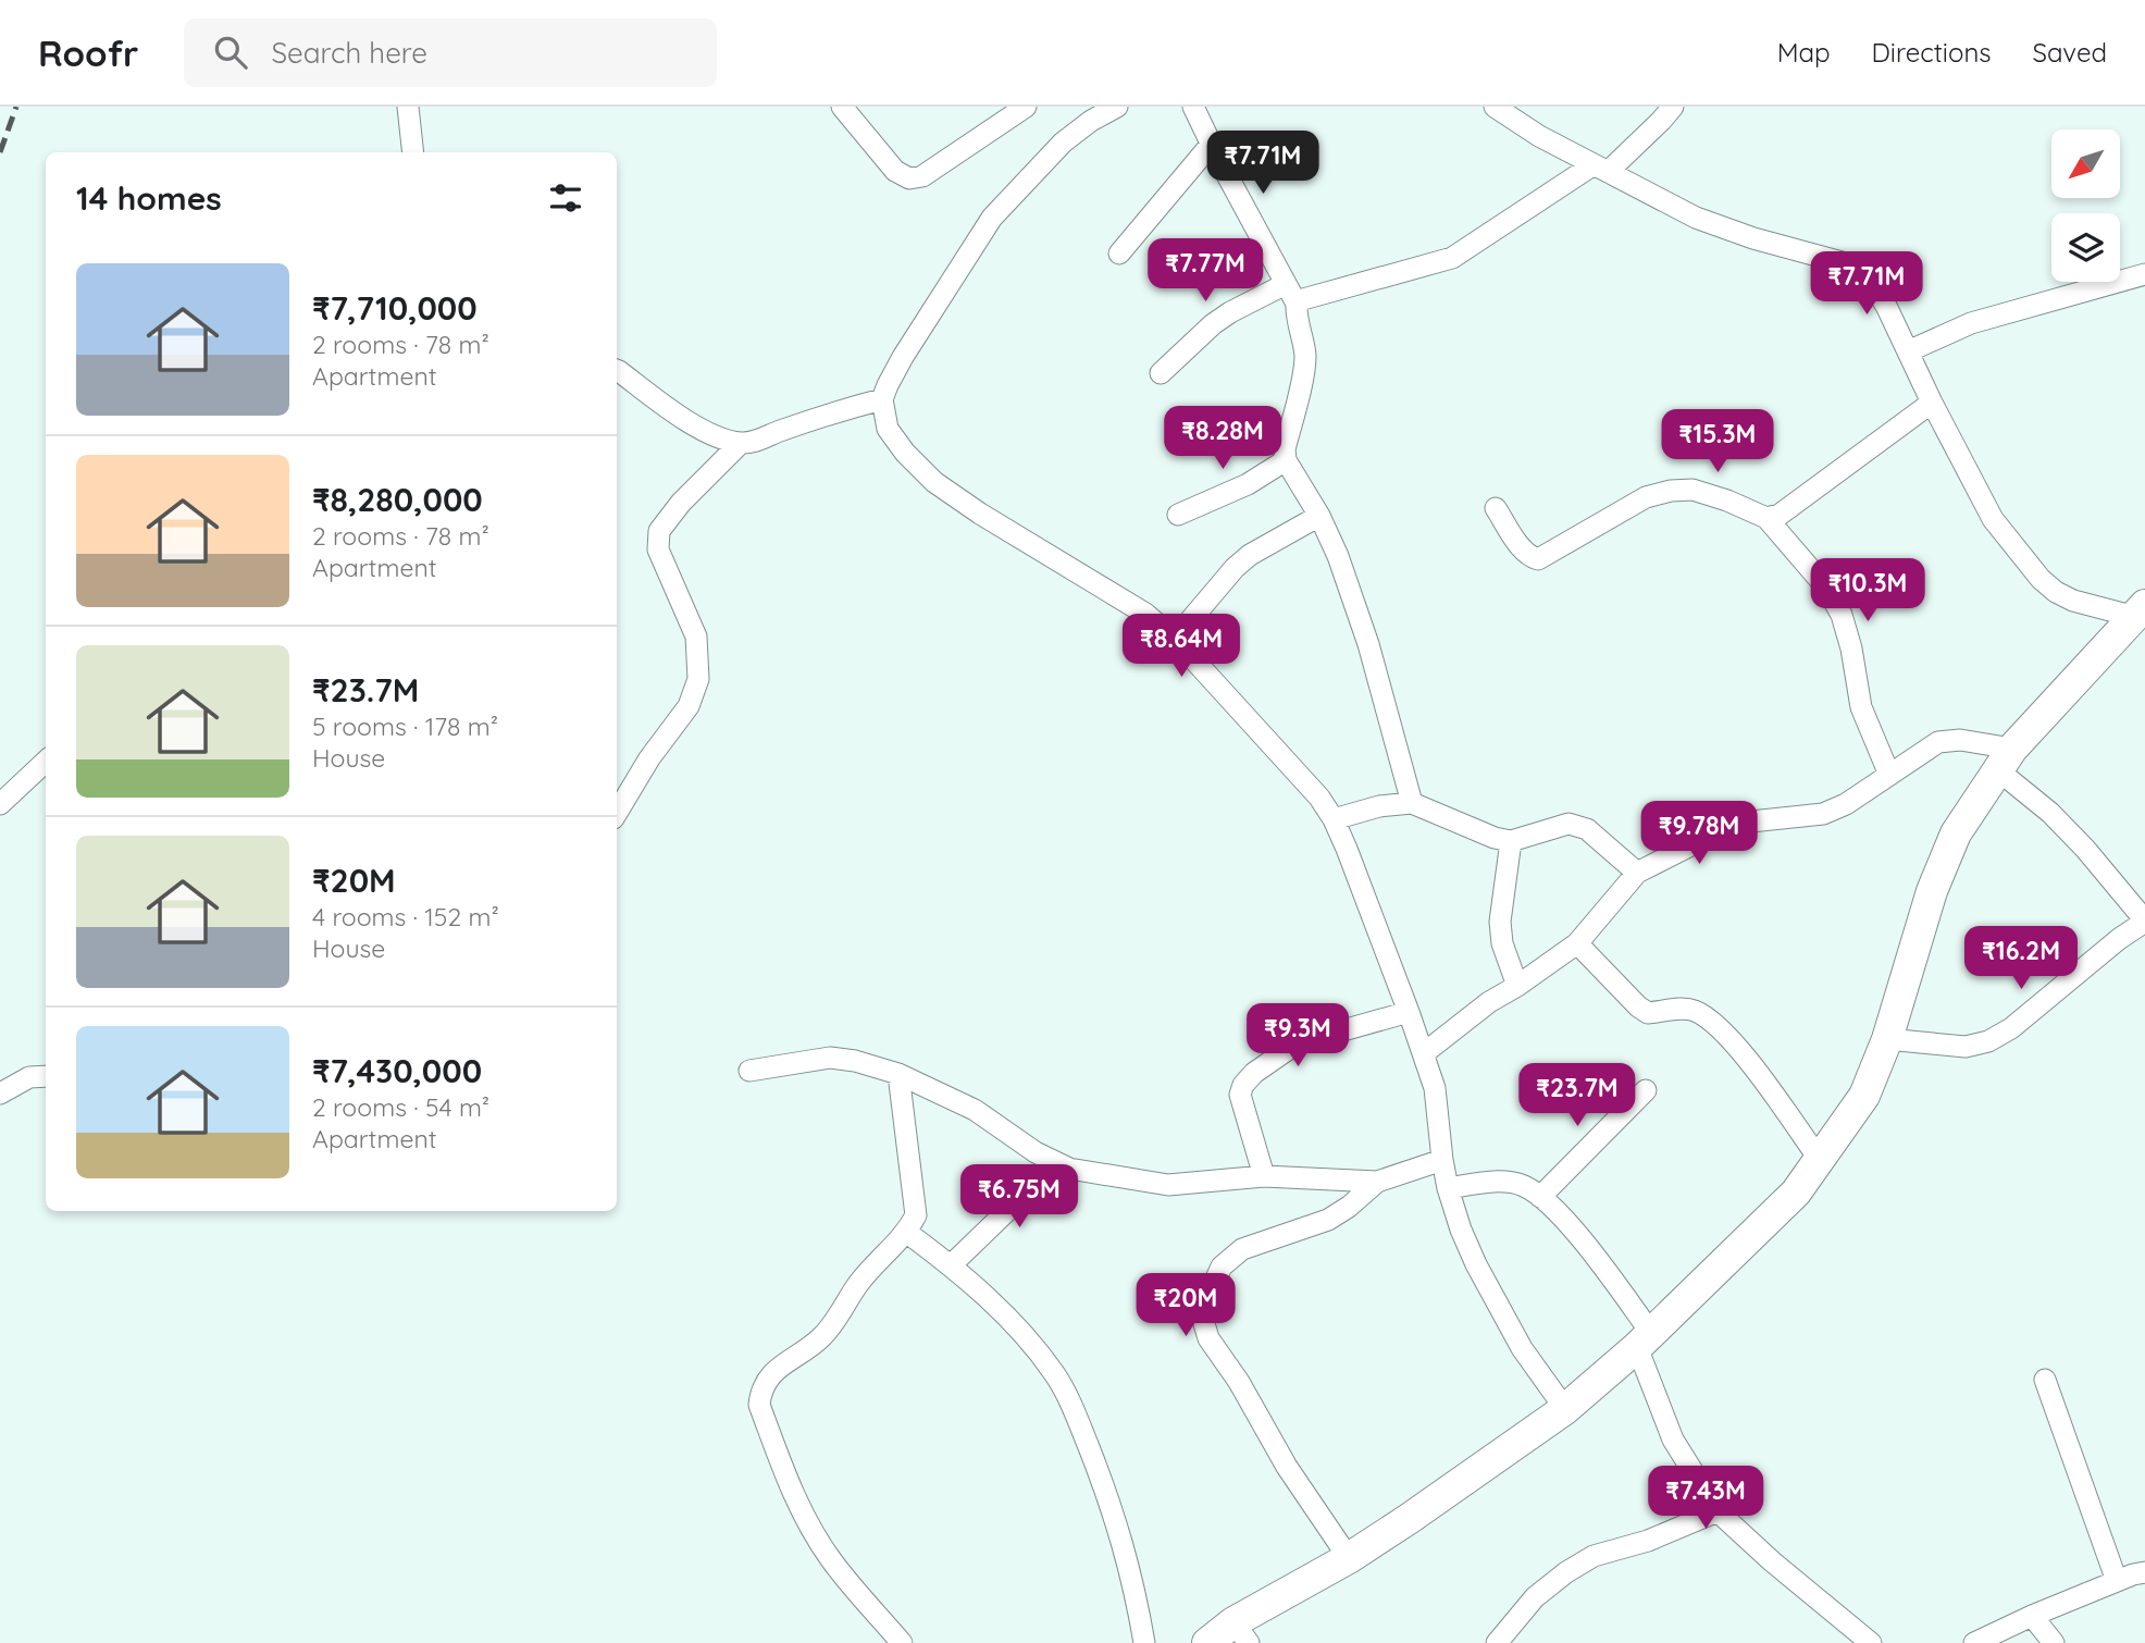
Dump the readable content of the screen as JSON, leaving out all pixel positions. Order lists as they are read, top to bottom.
{
  "north": "bottom left",
  "page": {
    "header": "Roofr",
    "search": "Search here",
    "nav": ["Map", "Directions", "Saved"],
    "price": [
      "₹7.71M",
      "₹7.77M",
      "₹7.71M",
      "₹8.28M",
      "₹15.3M",
      "₹10.3M",
      "₹8.64M",
      "₹9.78M",
      "₹16.2M",
      "₹9.3M",
      "₹23.7M",
      "₹6.75M",
      "₹20M",
      "₹7.43M"
    ],
    "heading": "14 homes",
    "list": [
      {
        "name": "₹7,710,000",
        "note": "2 rooms · 78 m² · Apartment"
      },
      {
        "name": "₹8,280,000",
        "note": "2 rooms · 78 m² · Apartment"
      },
      {
        "name": "₹23.7M",
        "note": "5 rooms · 178 m² · House"
      },
      {
        "name": "₹20M",
        "note": "4 rooms · 152 m² · House"
      },
      {
        "name": "₹7,430,000",
        "note": "2 rooms · 54 m² · Apartment"
      }
    ]
  }
}
